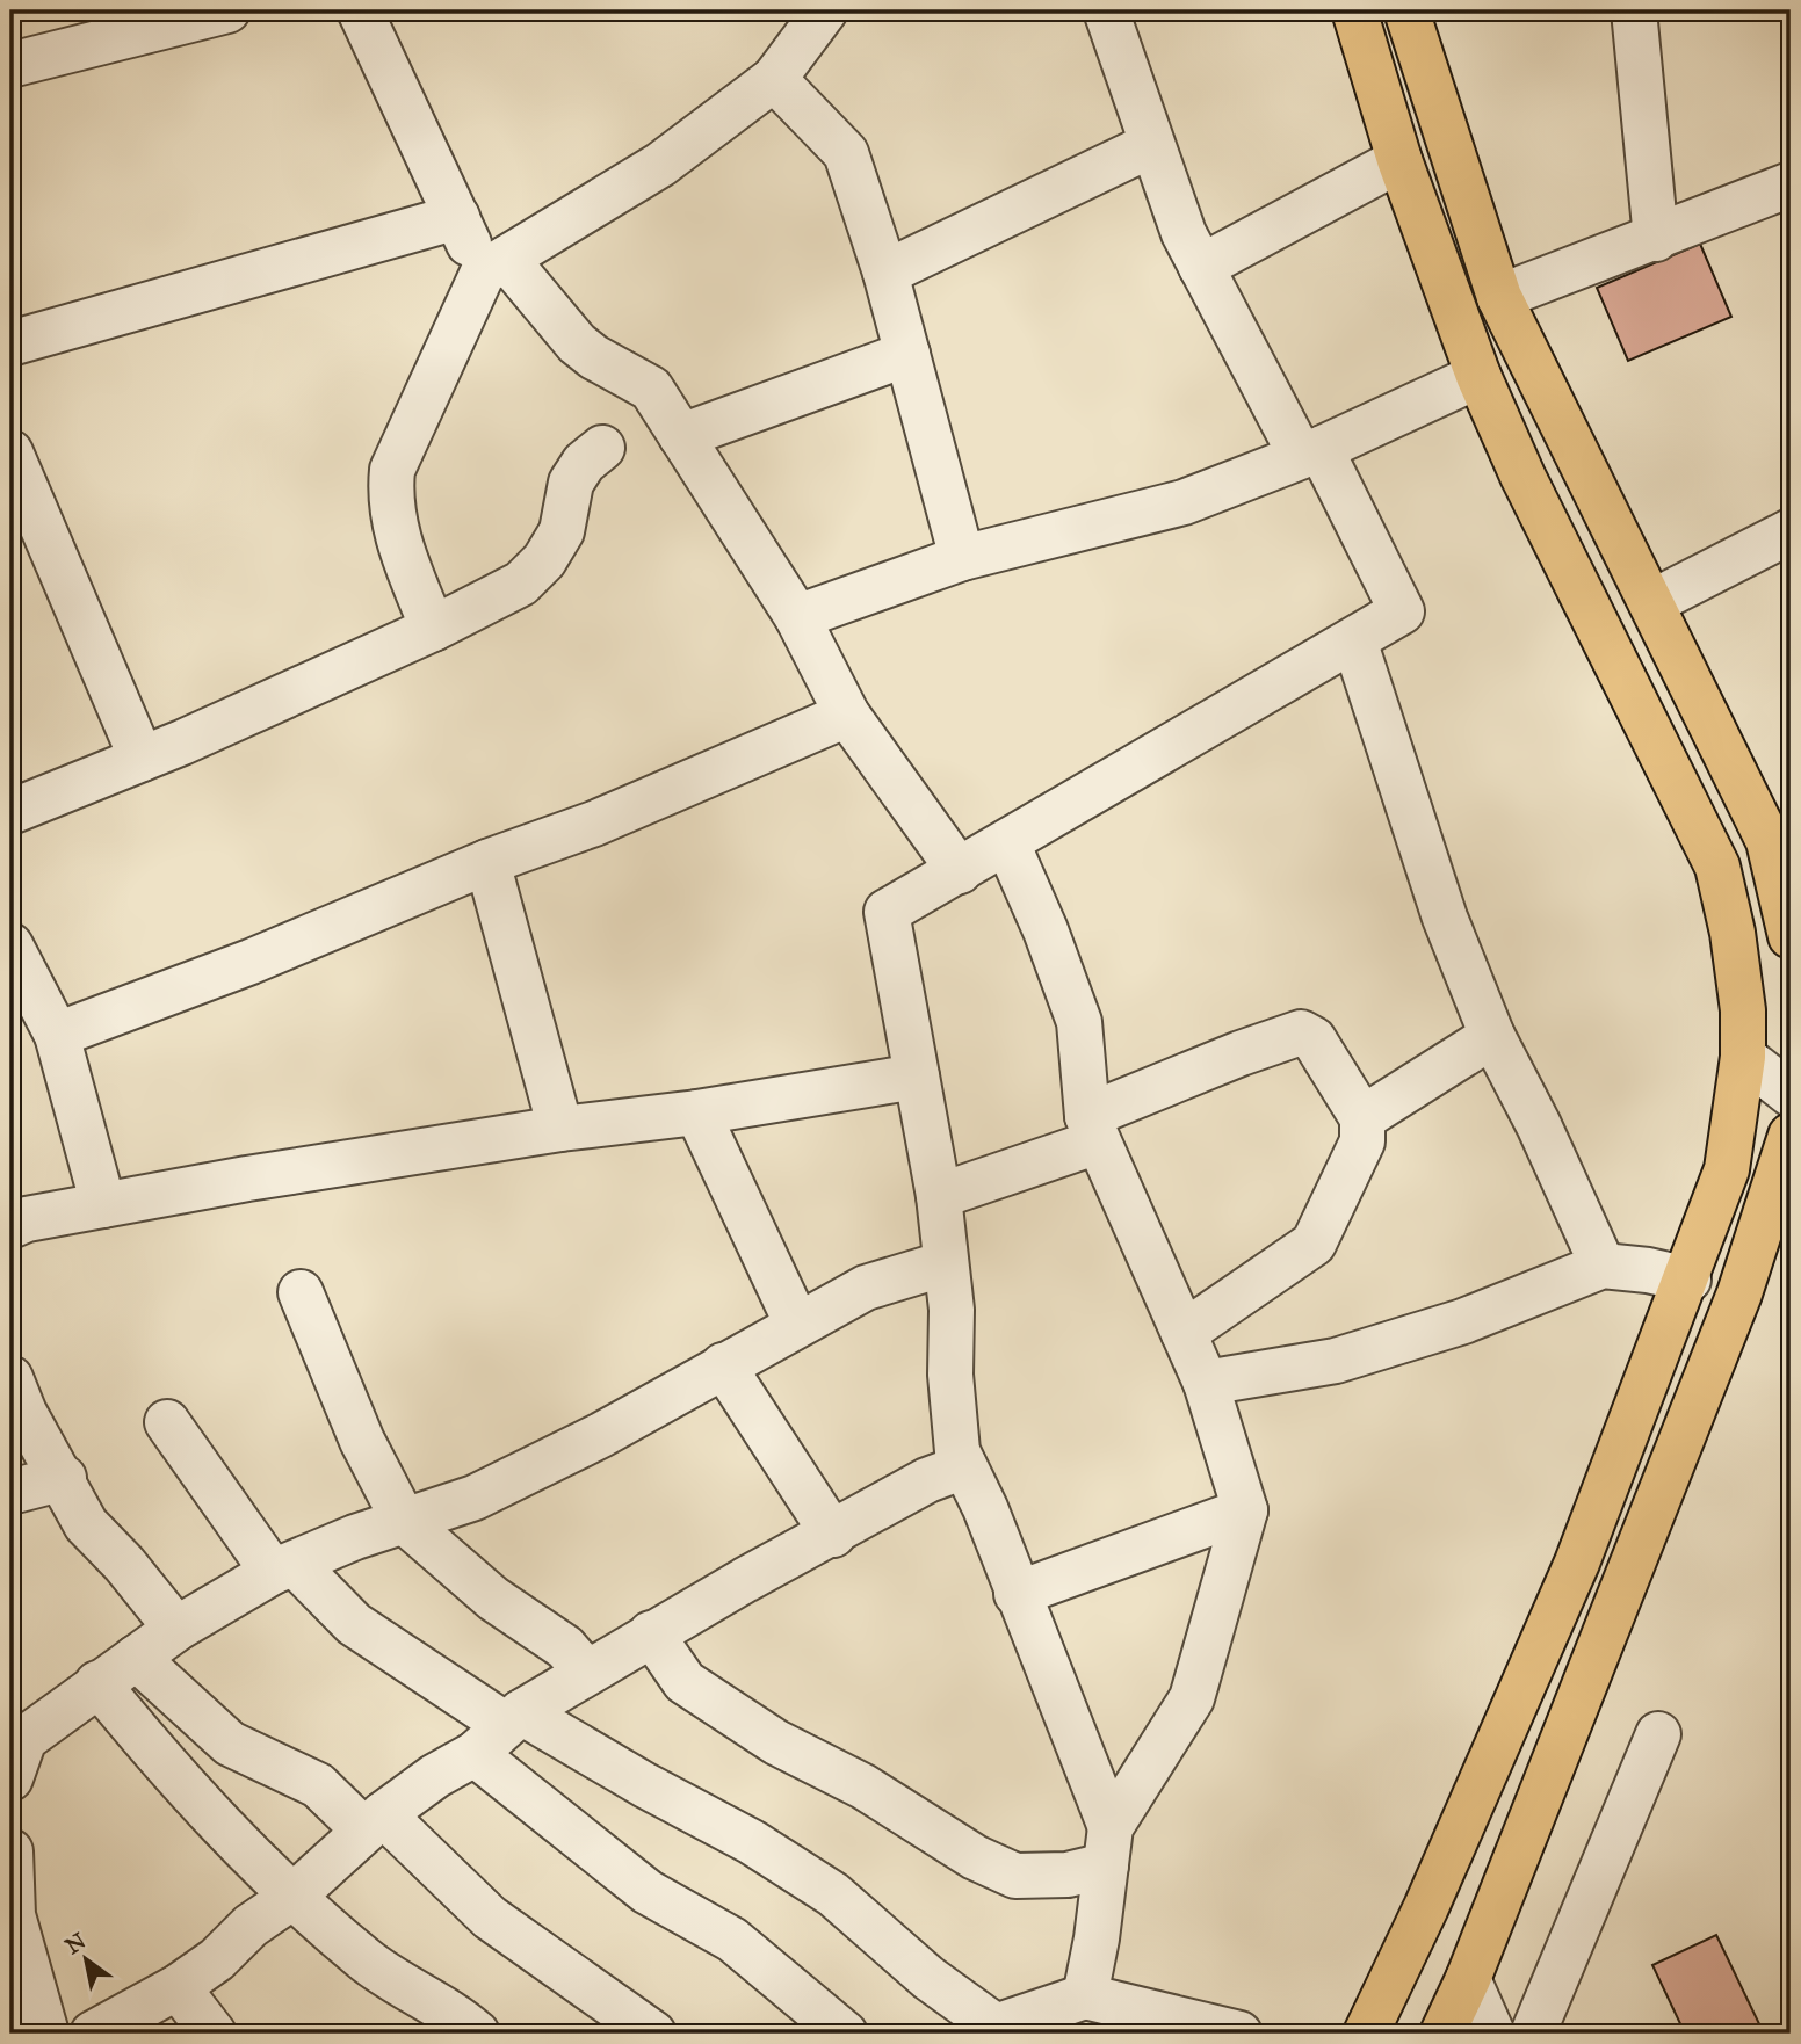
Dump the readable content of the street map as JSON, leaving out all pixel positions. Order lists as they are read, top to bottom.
{
  "north": "top left"
}
